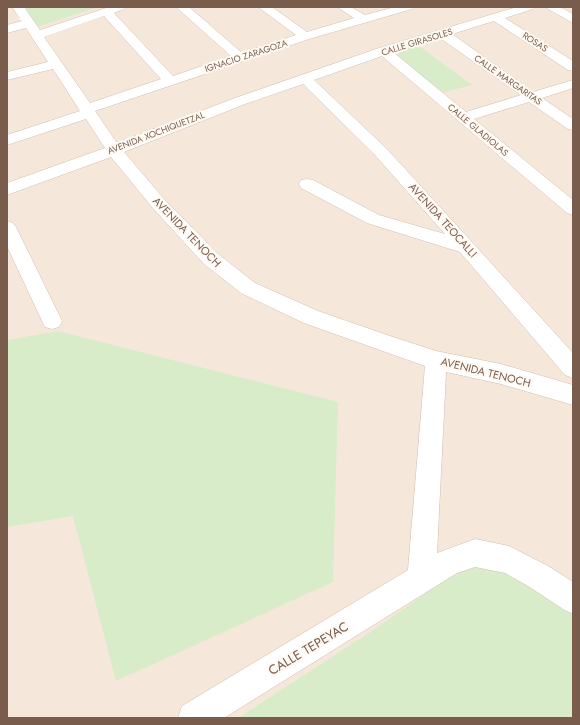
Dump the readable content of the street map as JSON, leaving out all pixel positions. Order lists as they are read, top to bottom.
{
  "streets": {
    "street": [
      "CALLE GIRASOLES",
      "ROSAS",
      "IGNACIO ZARAGOZA",
      "CALLE MARGARITAS",
      "CALLE GLADIOLAS",
      "AVENIDA XOCHIQUETZAL",
      "AVENIDA TEOCALLI",
      "AVENIDA TENOCH",
      "CALLE TEPEYAC"
    ]
  },
  "crossings": [
    ["CALLE GIRASOLES", "ROSAS"],
    ["CALLE GIRASOLES", "CALLE MARGARITAS"],
    ["CALLE GIRASOLES", "CALLE GLADIOLAS"],
    ["CALLE GIRASOLES", "AVENIDA XOCHIQUETZAL"],
    ["CALLE GIRASOLES", "AVENIDA TEOCALLI"],
    ["IGNACIO ZARAGOZA", "AVENIDA TENOCH"],
    ["AVENIDA XOCHIQUETZAL", "AVENIDA TEOCALLI"],
    ["AVENIDA XOCHIQUETZAL", "AVENIDA TENOCH"]
  ]
}
